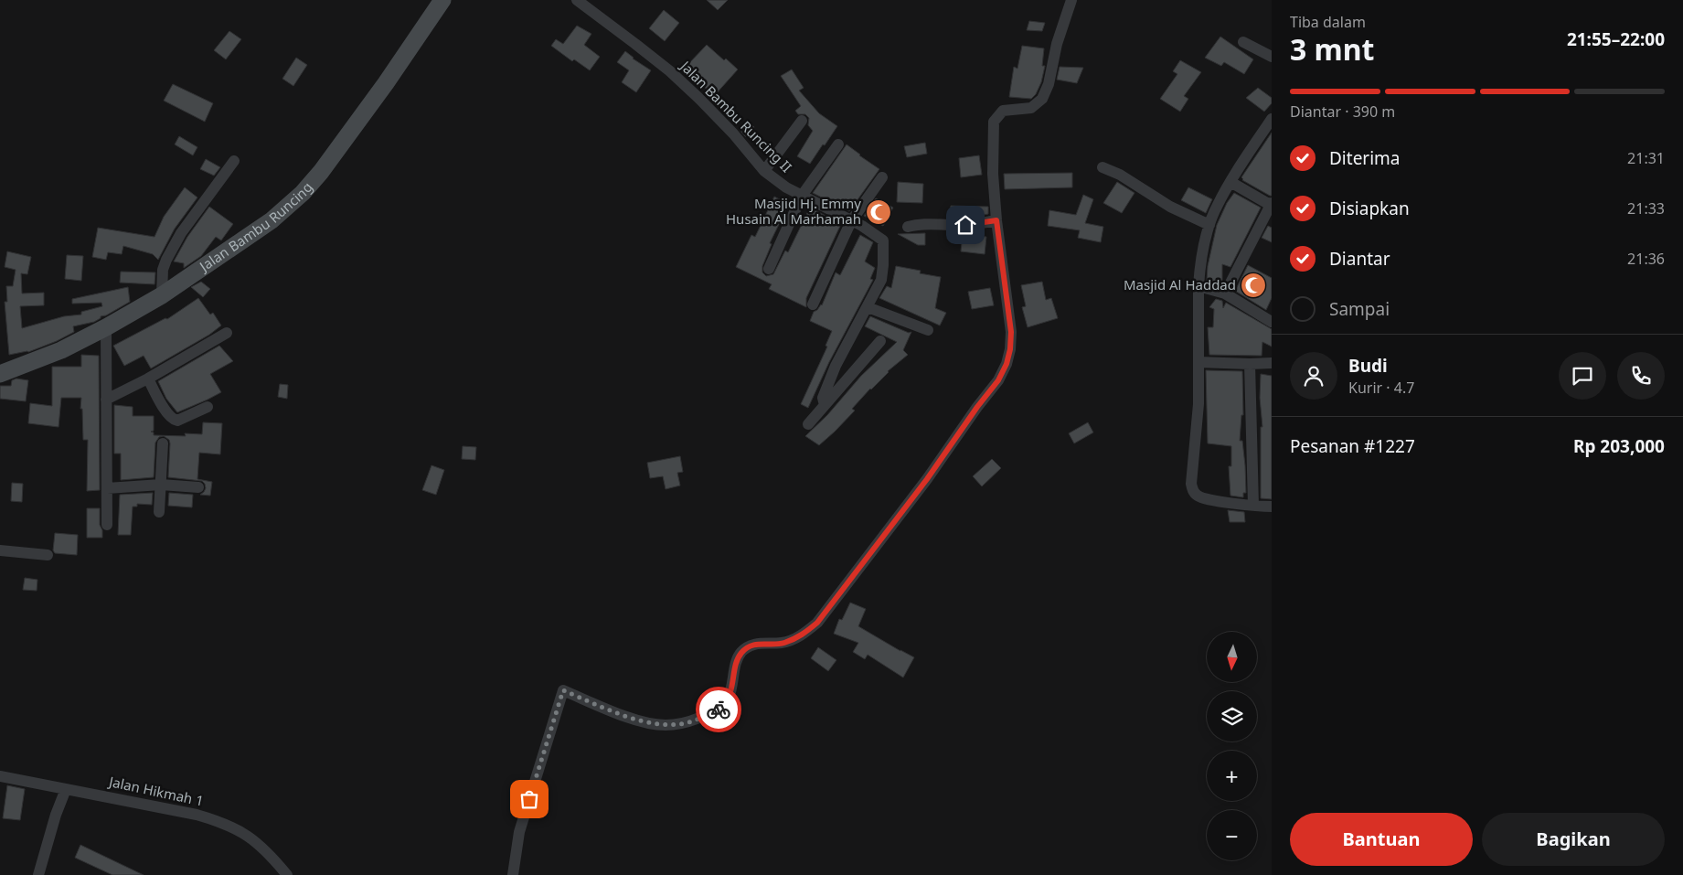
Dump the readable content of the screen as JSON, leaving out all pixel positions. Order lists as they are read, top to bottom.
{
  "streets": {
    "street": ["Jalan Bambu Runcing II", "Jalan Bambu Runcing", "Jalan Hikmah 1"]
  },
  "places": {
    "mosque": ["Masjid Hj. Emmy Husain Al Marhamah", "Masjid Al Haddad"]
  },
  "north": "bottom",
  "page": {
    "heading": ["3 mnt", "Tiba dalam", "21:55–22:00"],
    "panel": [
      "Budi",
      "Kurir · 4.7",
      "Pesanan #1227",
      "Rp 203,000"
    ],
    "bar": "Diantar · 390 m",
    "list": [
      ["Diterima", "21:31"],
      ["Disiapkan", "21:33"],
      ["Diantar", "21:36"],
      "Sampai"
    ],
    "map_buttons": ["+", "−"],
    "buttons": ["Bantuan", "Bagikan"]
  }
}
